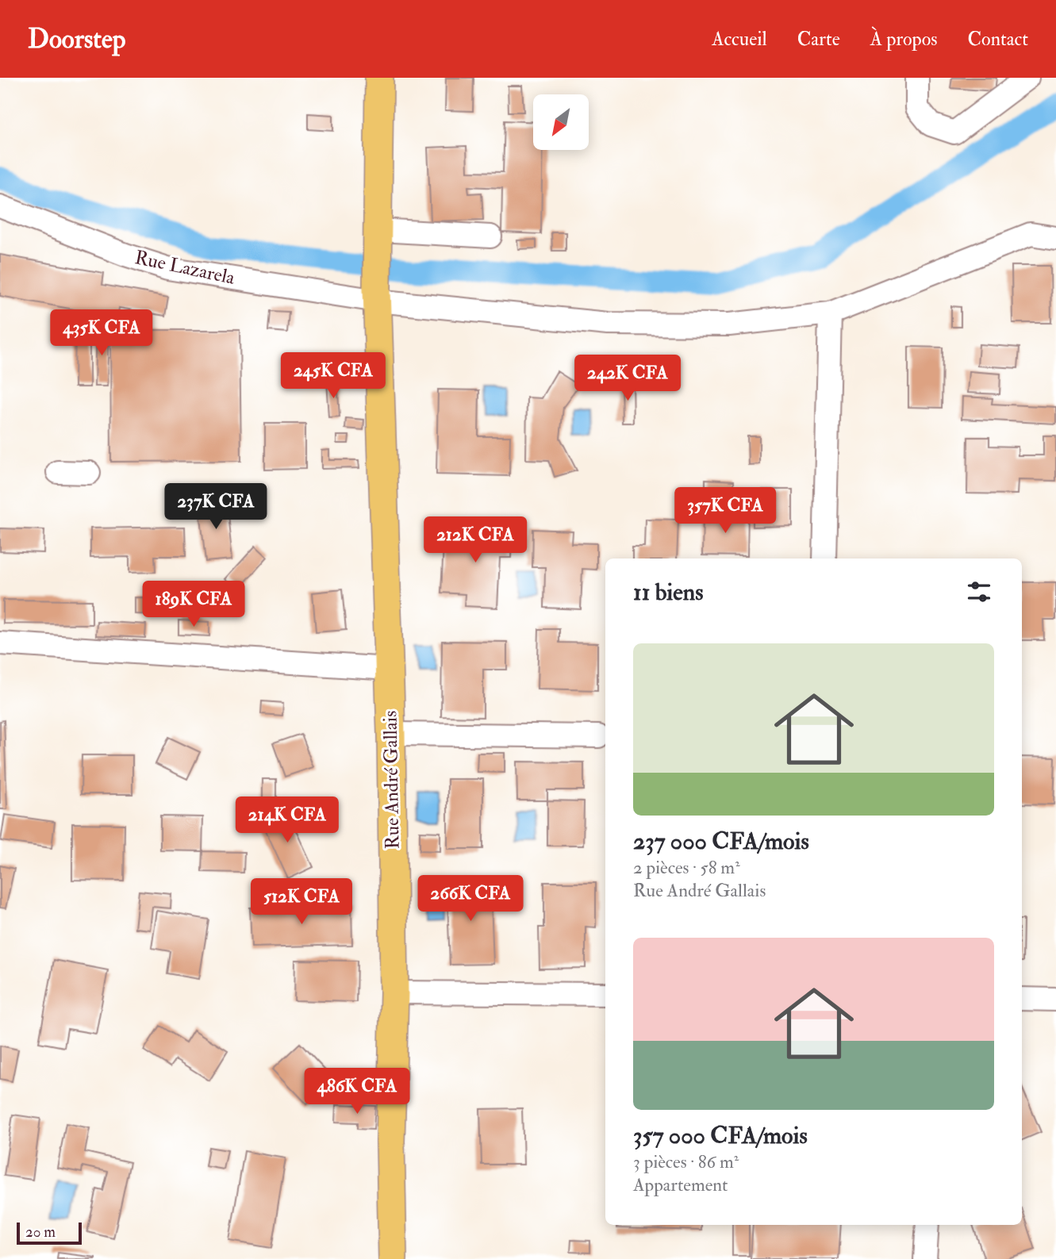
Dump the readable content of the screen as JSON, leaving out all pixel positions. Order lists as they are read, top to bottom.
{
  "streets": {
    "main road": ["Rue André Gallais"],
    "street": ["Rue Lazarela"]
  },
  "crossings": [
    ["Rue Lazarela", "Rue André Gallais"]
  ],
  "scale_bar": "20 m",
  "north": "bottom left",
  "page": {
    "header": "Doorstep",
    "nav": [
      "Accueil",
      "Carte",
      "À propos",
      "Contact"
    ],
    "price": [
      "435K CFA",
      "245K CFA",
      "242K CFA",
      "237K CFA",
      "357K CFA",
      "212K CFA",
      "189K CFA",
      "214K CFA",
      "266K CFA",
      "512K CFA",
      "486K CFA"
    ],
    "heading": "11 biens",
    "list": [
      {
        "name": "237 000 CFA/mois",
        "note": "2 pièces · 58 m² · Rue André Gallais"
      },
      {
        "name": "357 000 CFA/mois",
        "note": "3 pièces · 86 m² · Appartement"
      }
    ],
    "scale": "20 m"
  }
}
